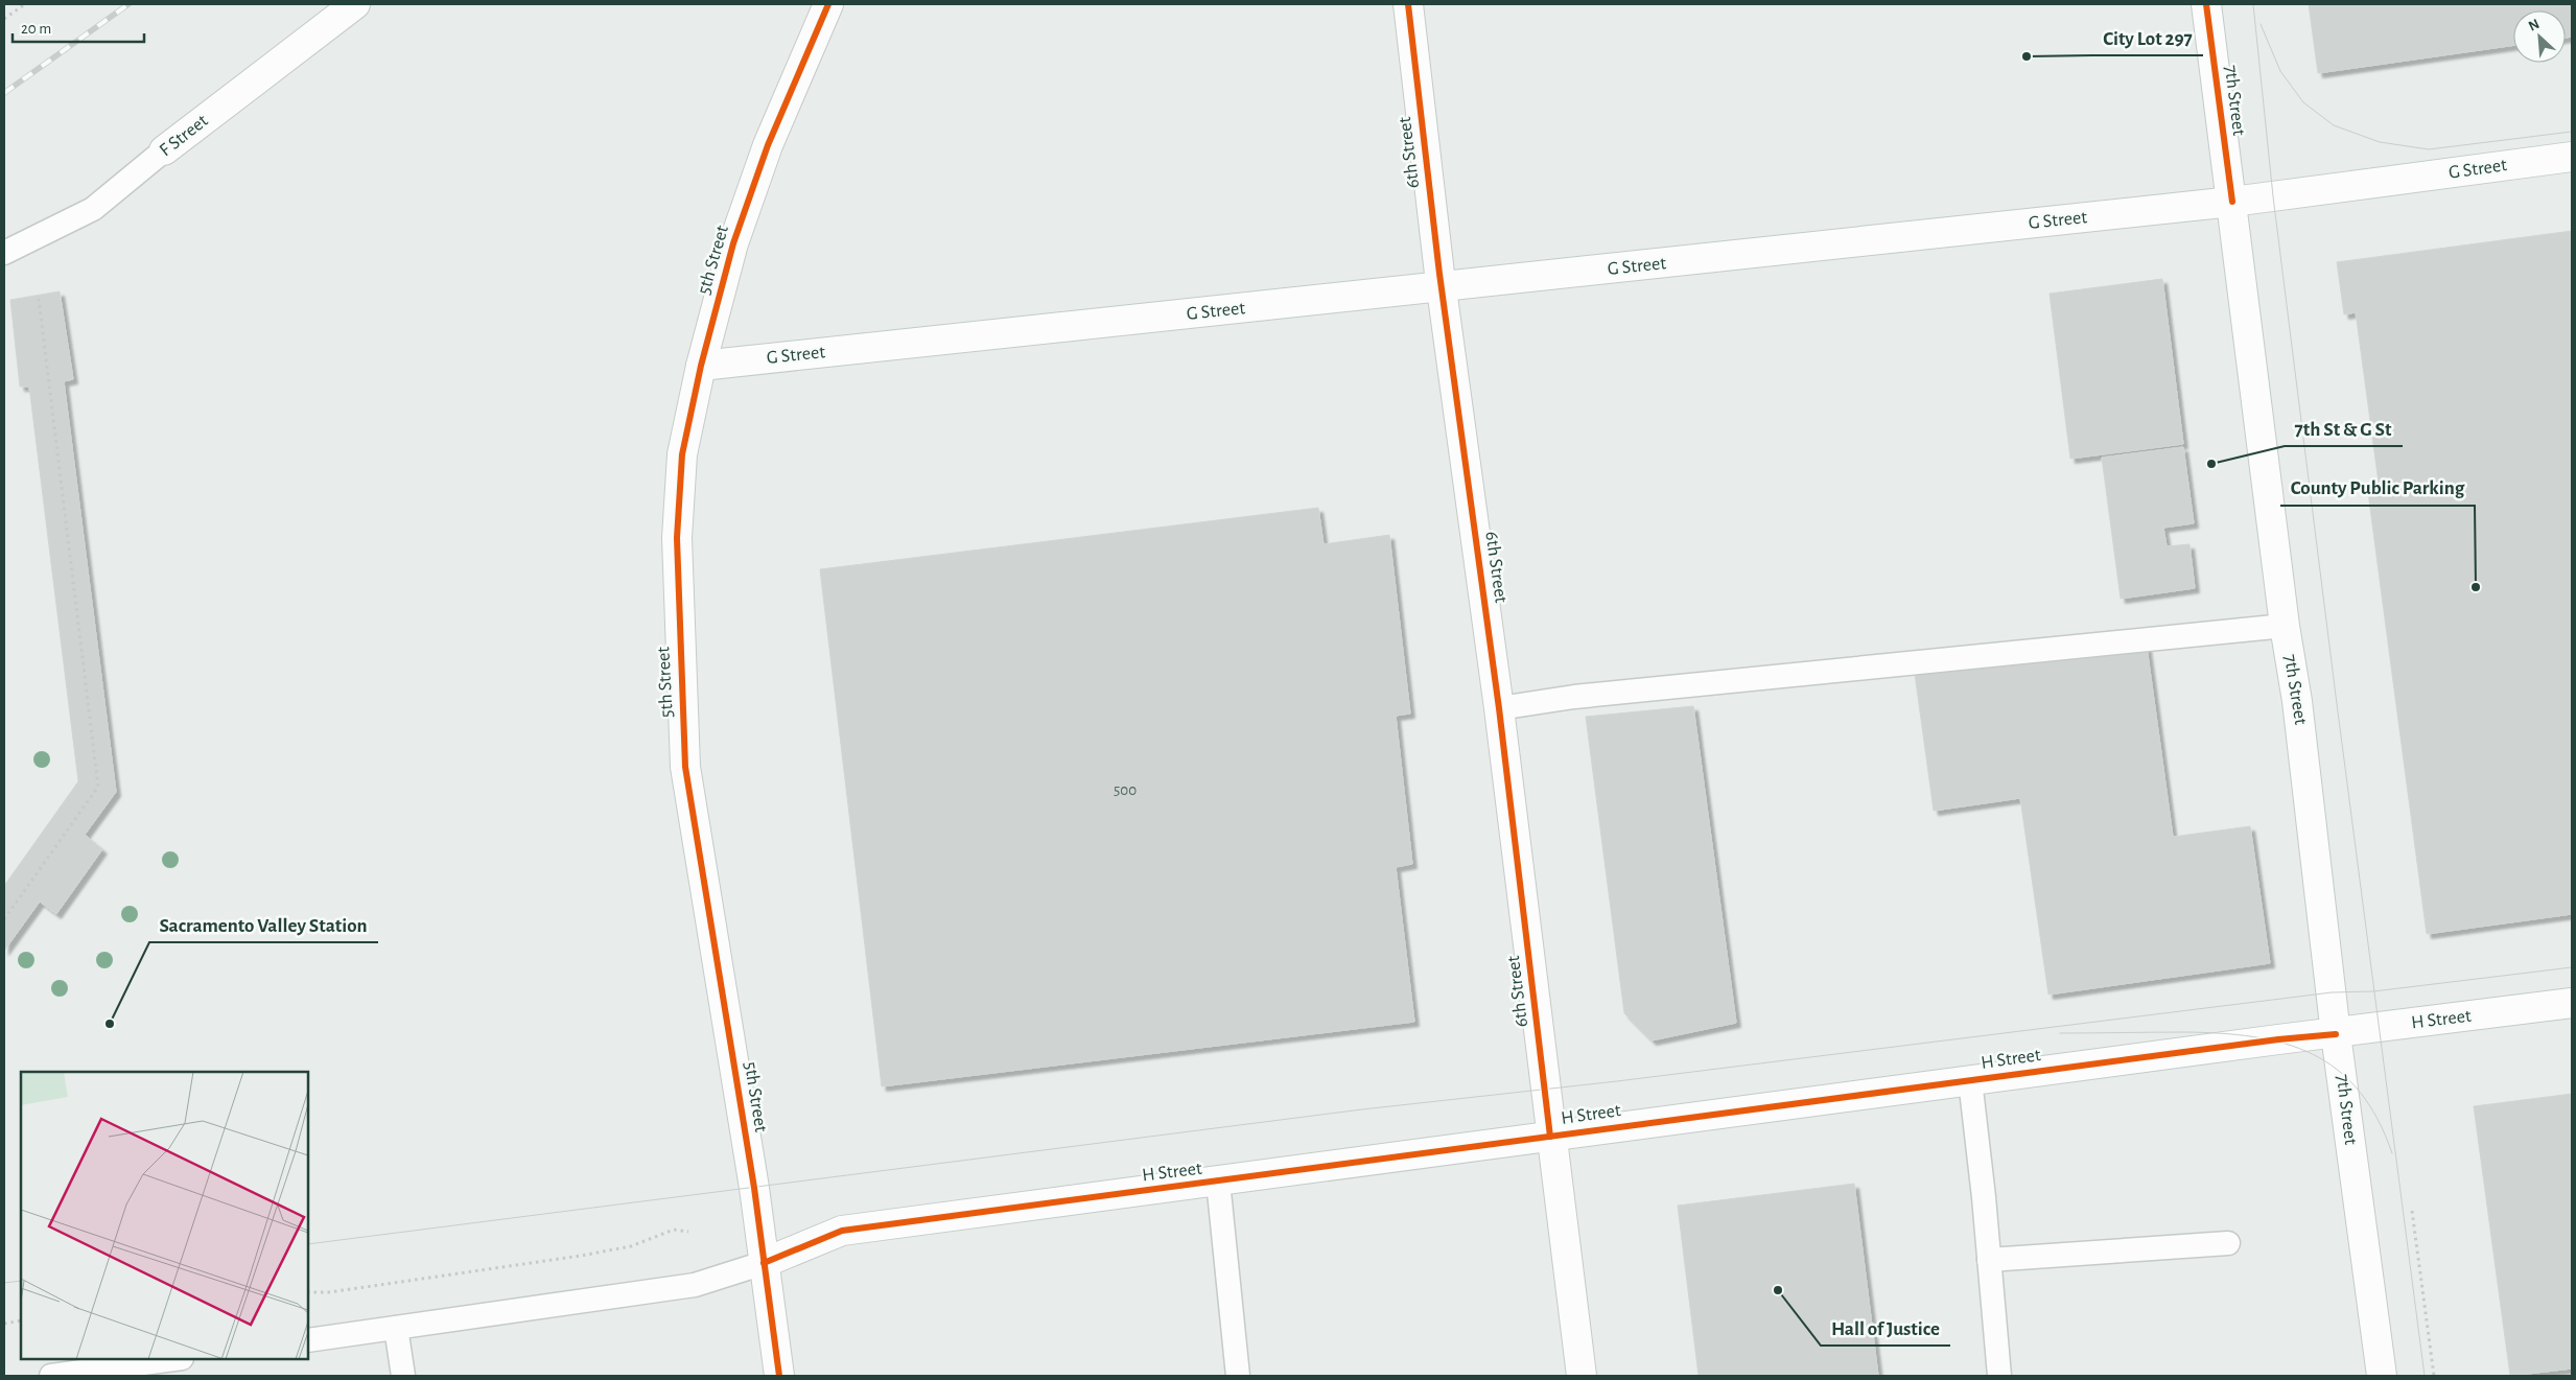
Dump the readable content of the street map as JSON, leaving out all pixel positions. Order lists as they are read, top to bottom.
{
  "streets": {
    "main road": [
      "7th Street",
      "F Street",
      "6th Street",
      "G Street",
      "5th Street",
      "H Street"
    ]
  },
  "crossings": [
    ["7th Street", "G Street"],
    ["7th Street", "H Street"],
    ["6th Street", "G Street"],
    ["6th Street", "H Street"],
    ["G Street", "5th Street"],
    ["5th Street", "H Street"]
  ],
  "places": [
    "City Lot 297",
    "7th St & G St",
    "County Public Parking",
    "Sacramento Valley Station",
    "Hall of Justice"
  ],
  "house_numbers": ["500"],
  "scale_bar": "20 m",
  "north": "top left"
}
